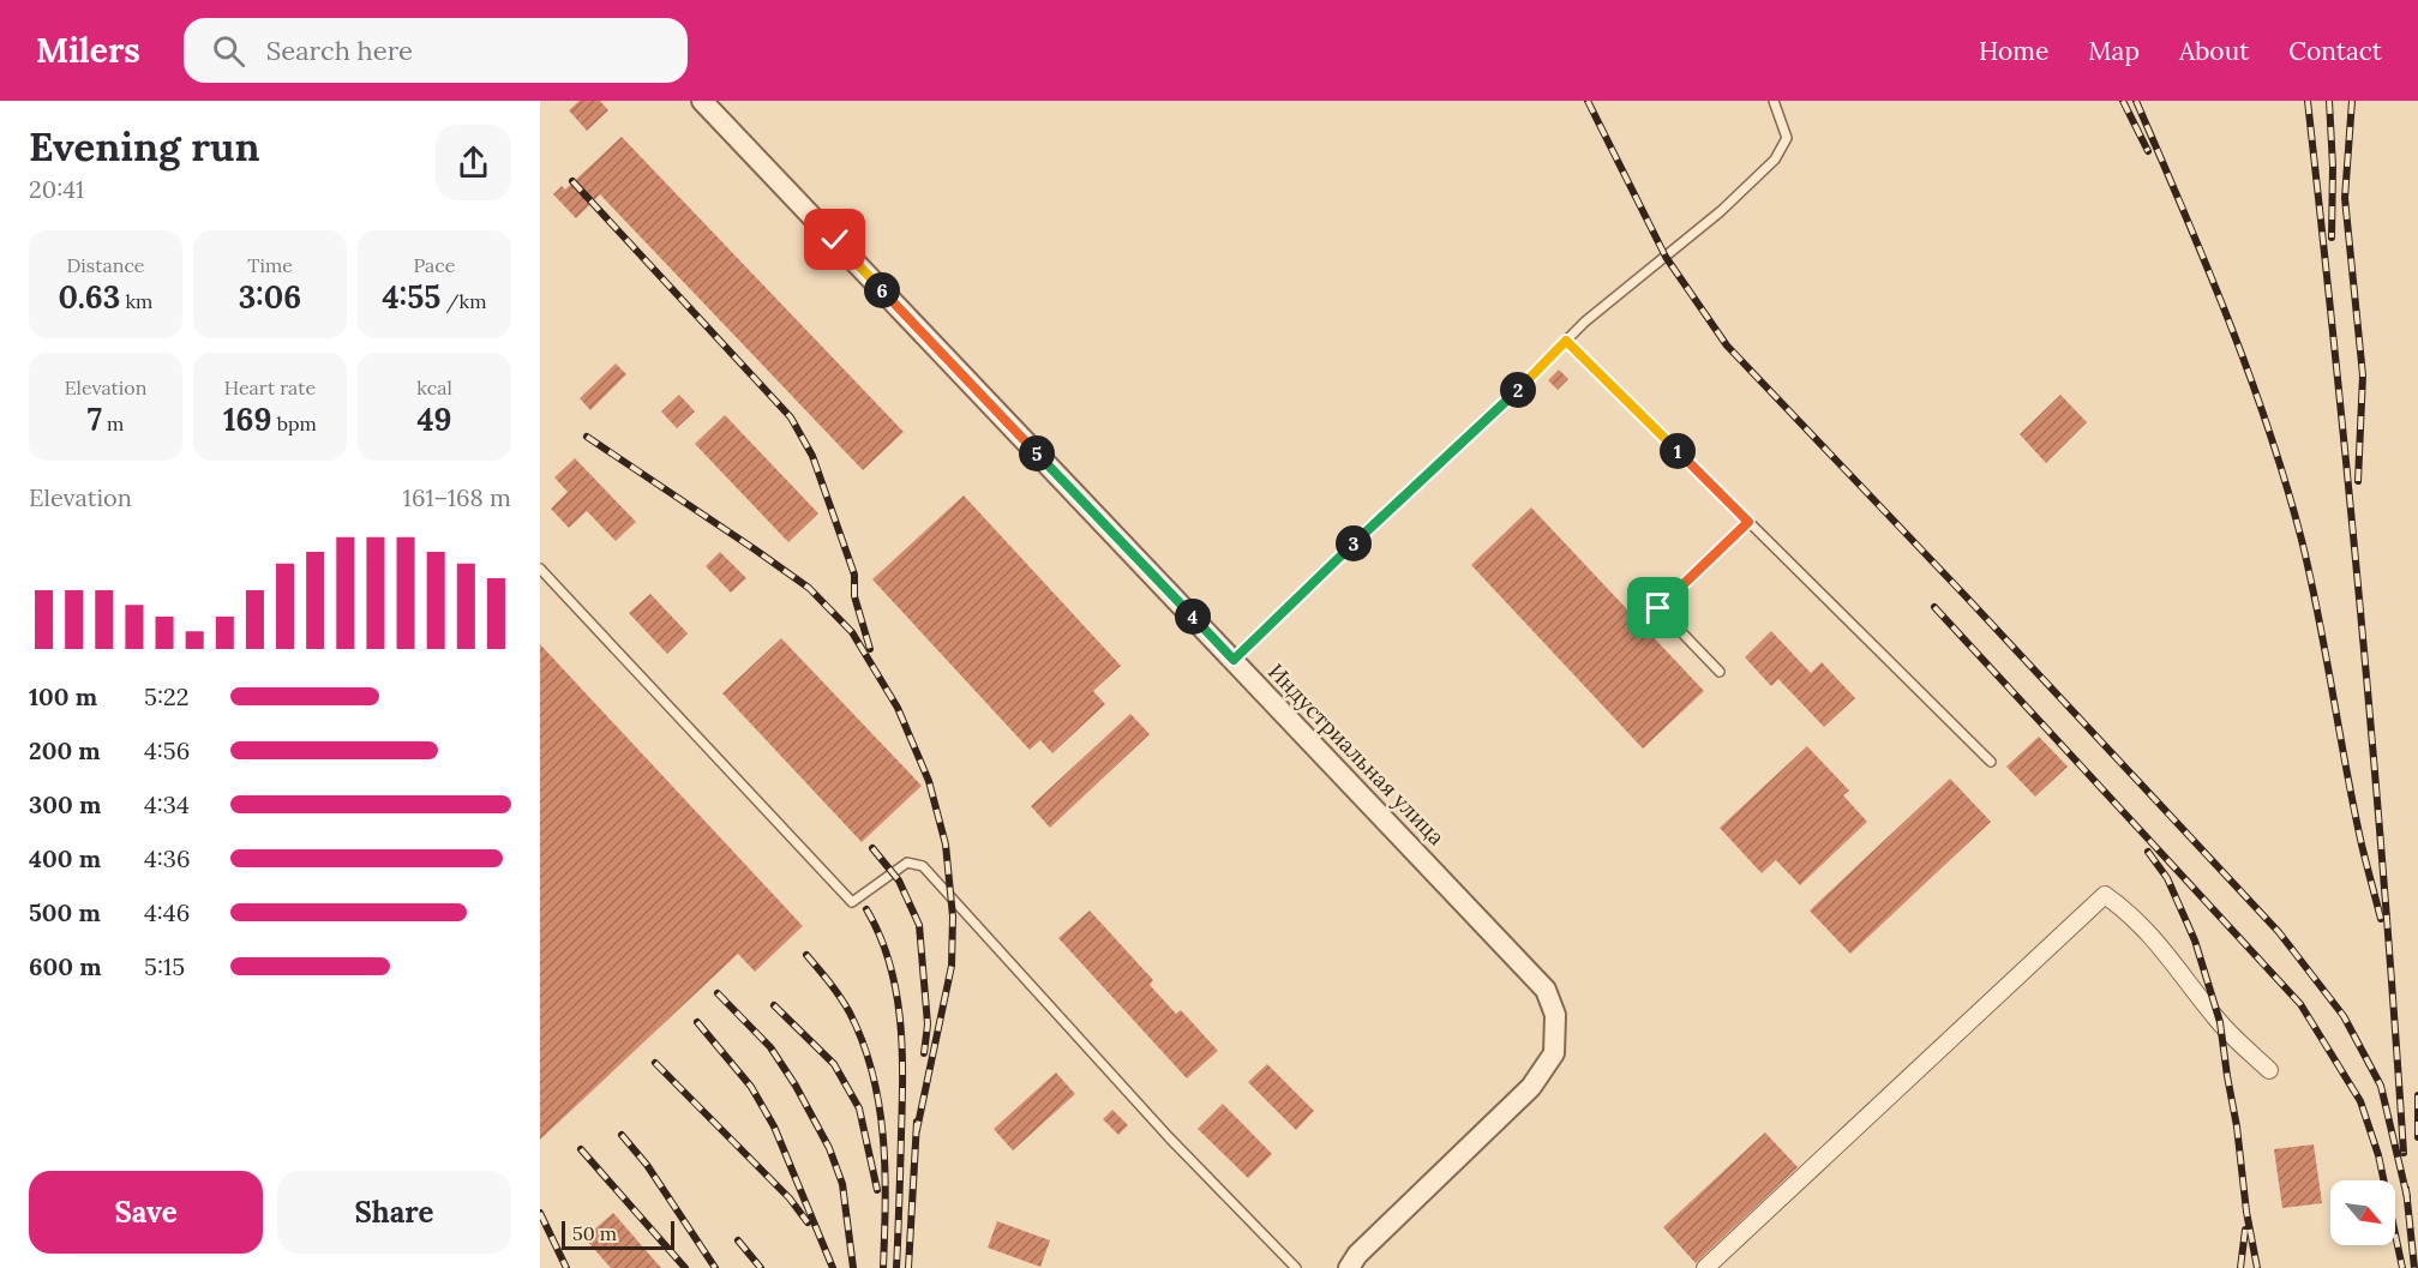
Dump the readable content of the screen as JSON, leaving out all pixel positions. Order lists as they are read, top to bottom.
{
  "streets": {
    "street": ["Индустриальная улица"]
  },
  "scale_bar": "50 m",
  "north": "bottom right",
  "page": {
    "header": "Milers",
    "search": "Search here",
    "nav": [
      "Home",
      "Map",
      "About",
      "Contact"
    ],
    "heading": ["Evening run", "20:41"],
    "stats": [
      ["Distance", "0.63 km"],
      ["Time", "3:06"],
      ["Pace", "4:55 /km"],
      ["Elevation", "7 m"],
      ["Heart rate", "169 bpm"],
      ["kcal", "49"]
    ],
    "pins": [
      "6",
      "2",
      "1",
      "5",
      "3",
      "4"
    ],
    "chart": ["Elevation", "161–168 m"],
    "list": [
      {
        "name": "100 m",
        "note": "5:22"
      },
      {
        "name": "200 m",
        "note": "4:56"
      },
      {
        "name": "300 m",
        "note": "4:34"
      },
      {
        "name": "400 m",
        "note": "4:36"
      },
      {
        "name": "500 m",
        "note": "4:46"
      },
      {
        "name": "600 m",
        "note": "5:15"
      }
    ],
    "buttons": ["Save", "Share"],
    "scale": "50 m"
  }
}
